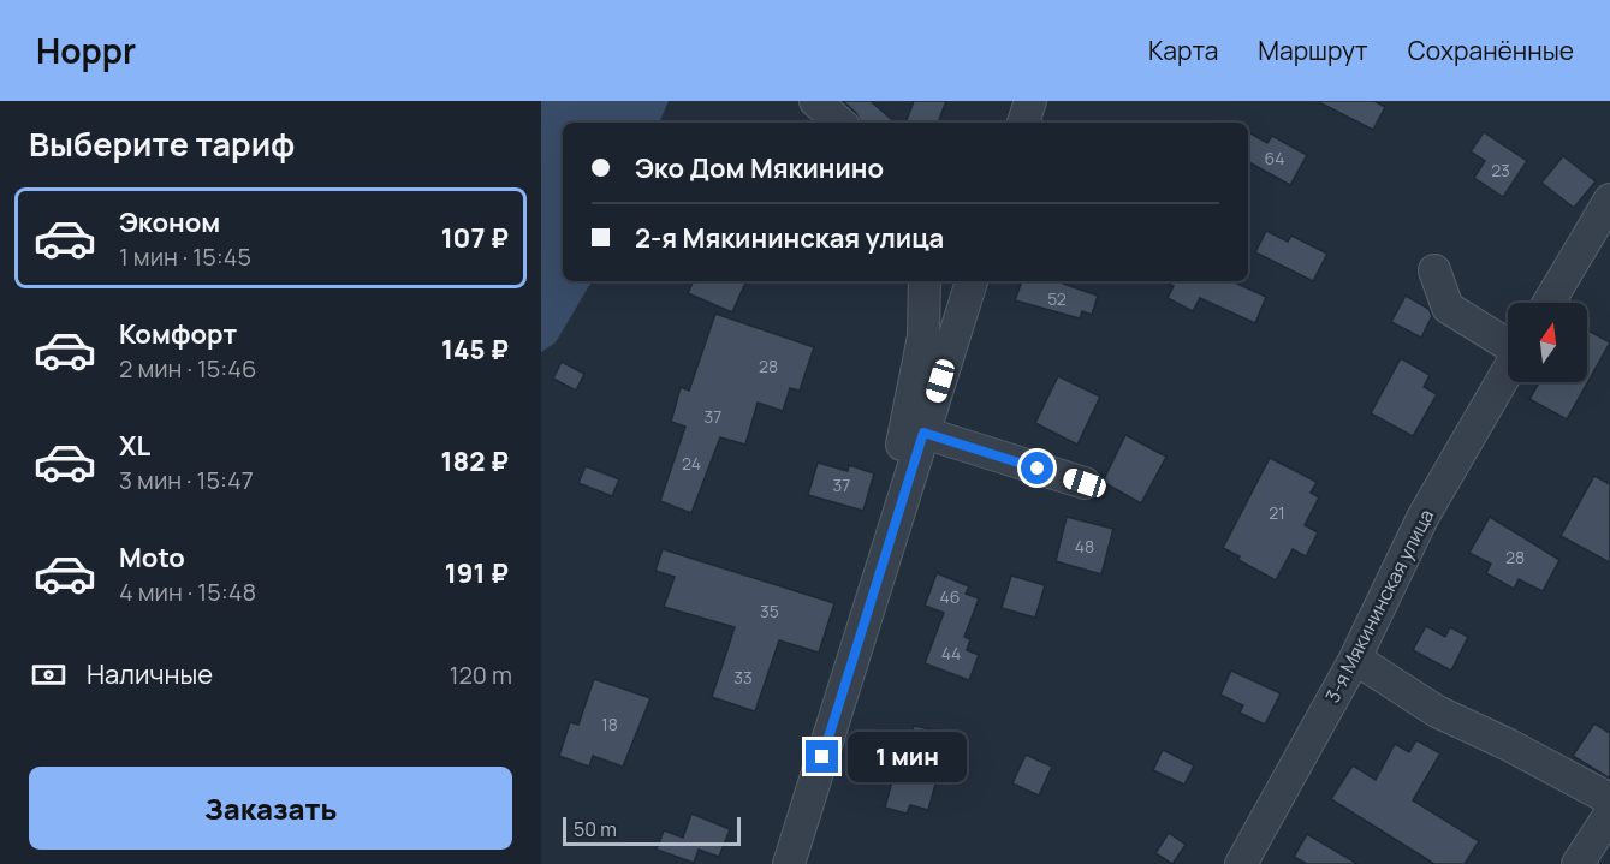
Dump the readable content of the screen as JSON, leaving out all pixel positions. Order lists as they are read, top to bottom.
{
  "streets": {
    "street": ["3-я Мякининская улица"]
  },
  "house_numbers": [
    "64",
    "23",
    "52",
    "28",
    "37",
    "24",
    "37",
    "21",
    "48",
    "28",
    "46",
    "35",
    "44",
    "33",
    "18"
  ],
  "scale_bar": "50 m",
  "north": "top",
  "page": {
    "header": "Hoppr",
    "nav": ["Карта", "Маршрут", "Сохранённые"],
    "heading": "Выберите тариф",
    "banner": ["Эко Дом Мякинино", "2-я Мякининская улица"],
    "list": [
      {
        "name": "Эконом",
        "note": "1 мин · 15:45",
        "value": "107 ₽"
      },
      {
        "name": "Комфорт",
        "note": "2 мин · 15:46",
        "value": "145 ₽"
      },
      {
        "name": "XL",
        "note": "3 мин · 15:47",
        "value": "182 ₽"
      },
      {
        "name": "Moto",
        "note": "4 мин · 15:48",
        "value": "191 ₽"
      }
    ],
    "pay": ["Наличные", "120 m"],
    "bubble": "1 мин",
    "buttons": "Заказать",
    "scale": "50 m"
  }
}
